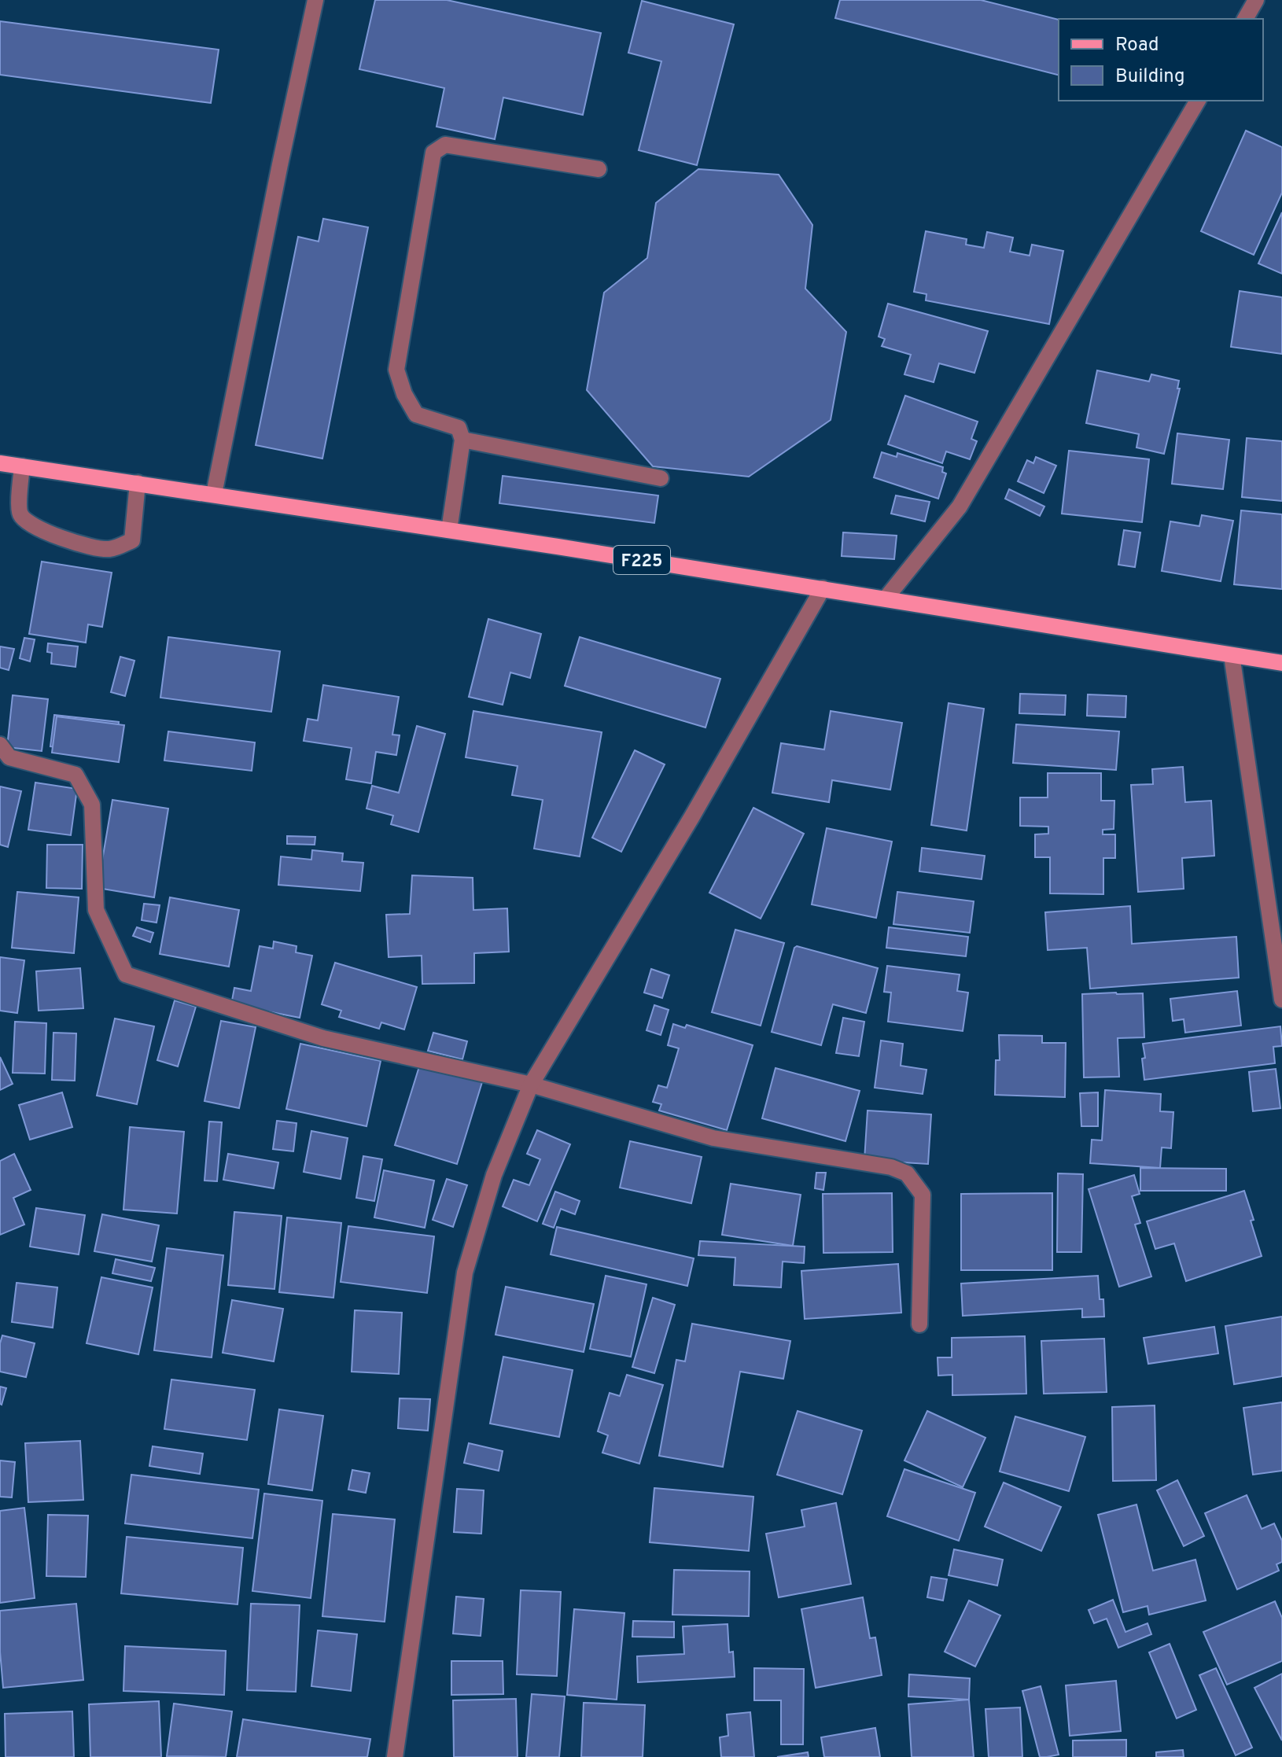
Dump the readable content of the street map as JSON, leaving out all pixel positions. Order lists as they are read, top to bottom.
{
  "streets": {
    "main road": ["F225"]
  },
  "legend": ["Road", "Building"]
}
